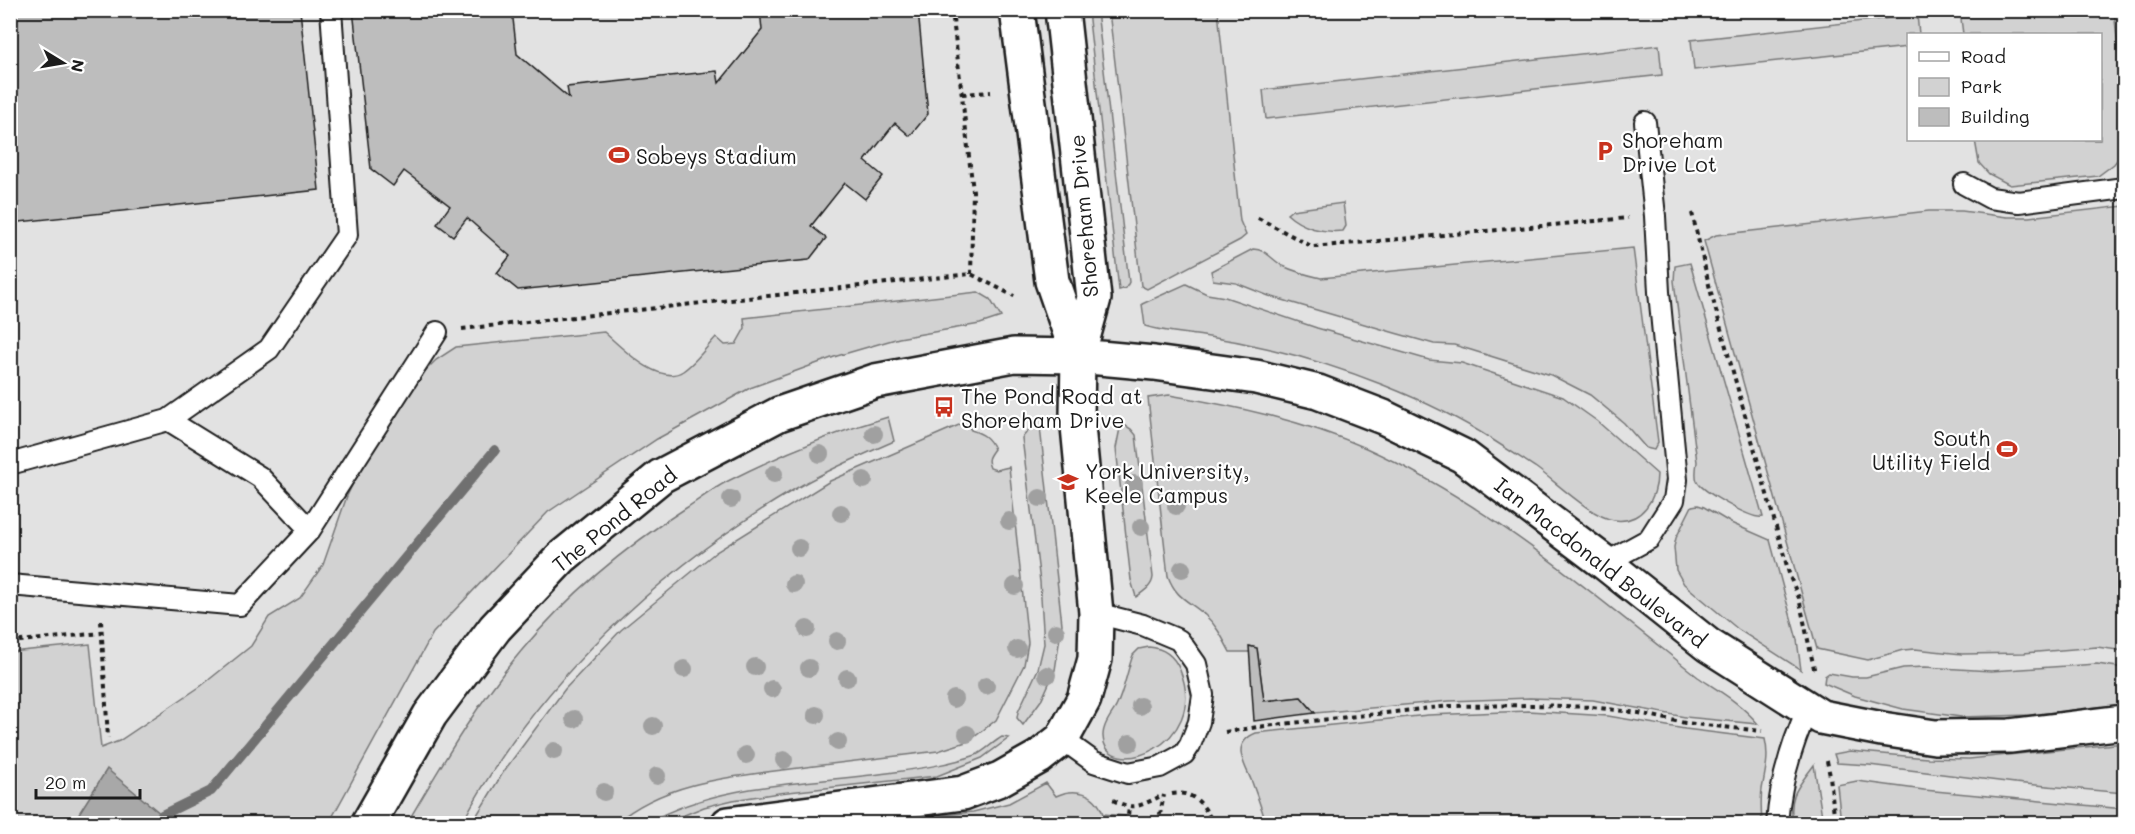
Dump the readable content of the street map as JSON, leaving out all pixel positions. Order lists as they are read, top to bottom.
{
  "streets": {
    "street": ["Shoreham Drive", "The Pond Road", "Ian Macdonald Boulevard"]
  },
  "crossings": [
    ["Shoreham Drive", "The Pond Road"],
    ["Shoreham Drive", "Ian Macdonald Boulevard"],
    ["The Pond Road", "Ian Macdonald Boulevard"]
  ],
  "places": {
    "parking": ["Shoreham Drive Lot"],
    "sports": ["Sobeys Stadium", "South Utility Field"],
    "bus stop": ["The Pond Road at Shoreham Drive"],
    "school or university": ["York University, Keele Campus"]
  },
  "legend": ["Road", "Park", "Building"],
  "scale_bar": "20 m",
  "north": "right"
}
